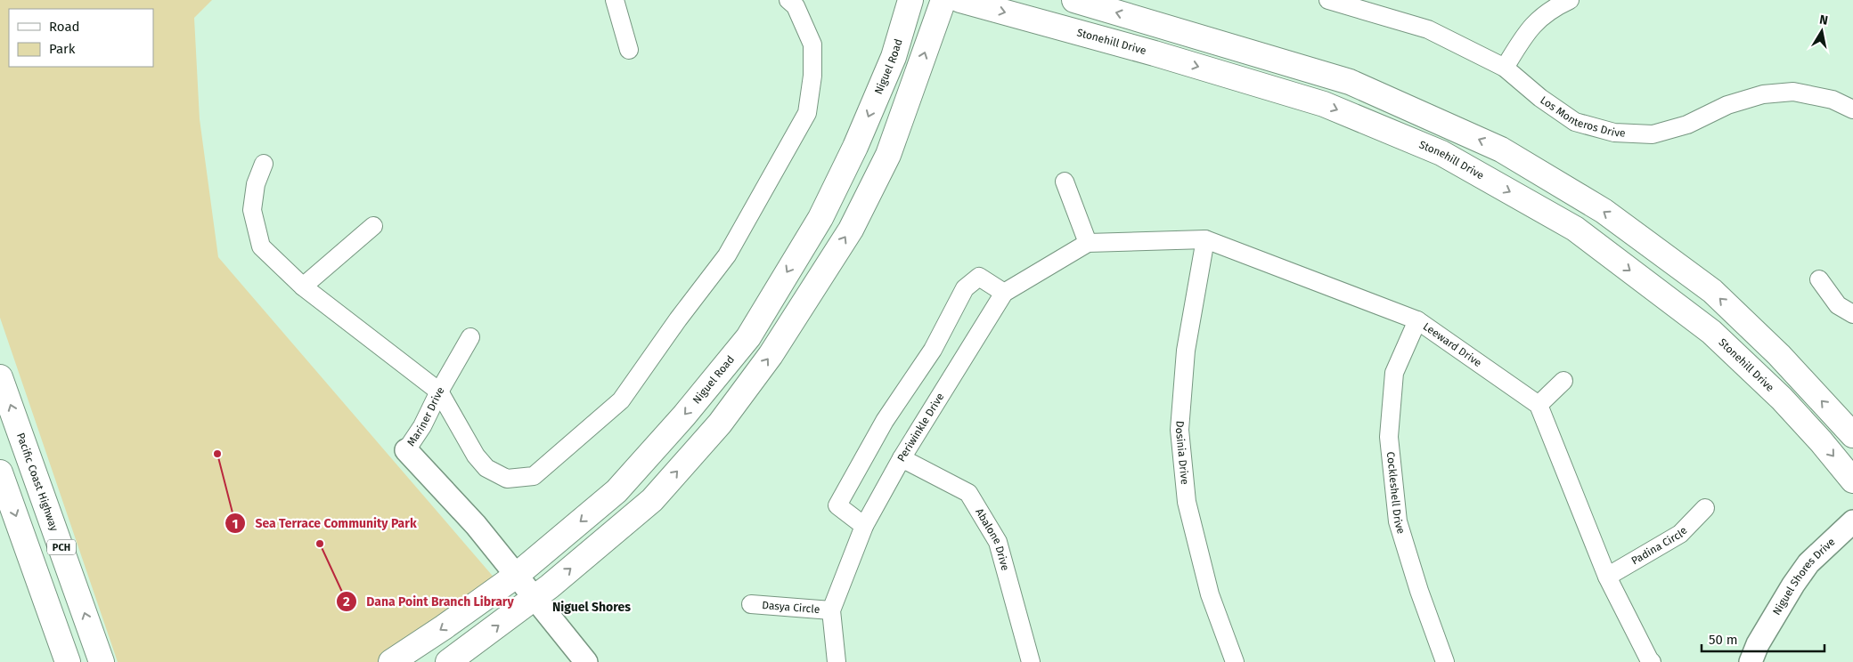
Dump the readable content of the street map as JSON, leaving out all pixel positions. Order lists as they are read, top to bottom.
{
  "streets": {
    "main road": [
      "Stonehill Drive",
      "Niguel Road",
      "Pacific Coast Highway",
      "PCH"
    ],
    "street": [
      "Los Monteros Drive",
      "Leeward Drive",
      "Mariner Drive",
      "Periwinkle Drive",
      "Dosinia Drive",
      "Cockleshell Drive",
      "Abalone Drive",
      "Padina Circle",
      "Niguel Shores Drive",
      "Dasya Circle"
    ]
  },
  "crossings": [
    ["Niguel Road", "Mariner Drive"],
    ["Leeward Drive", "Periwinkle Drive"],
    ["Leeward Drive", "Dosinia Drive"],
    ["Leeward Drive", "Cockleshell Drive"],
    ["Periwinkle Drive", "Abalone Drive"],
    ["Periwinkle Drive", "Dasya Circle"]
  ],
  "districts": ["Niguel Shores"],
  "places": ["Sea Terrace Community Park", "Dana Point Branch Library"],
  "legend": ["Road", "Park"],
  "scale_bar": "50 m",
  "north": "top"
}
